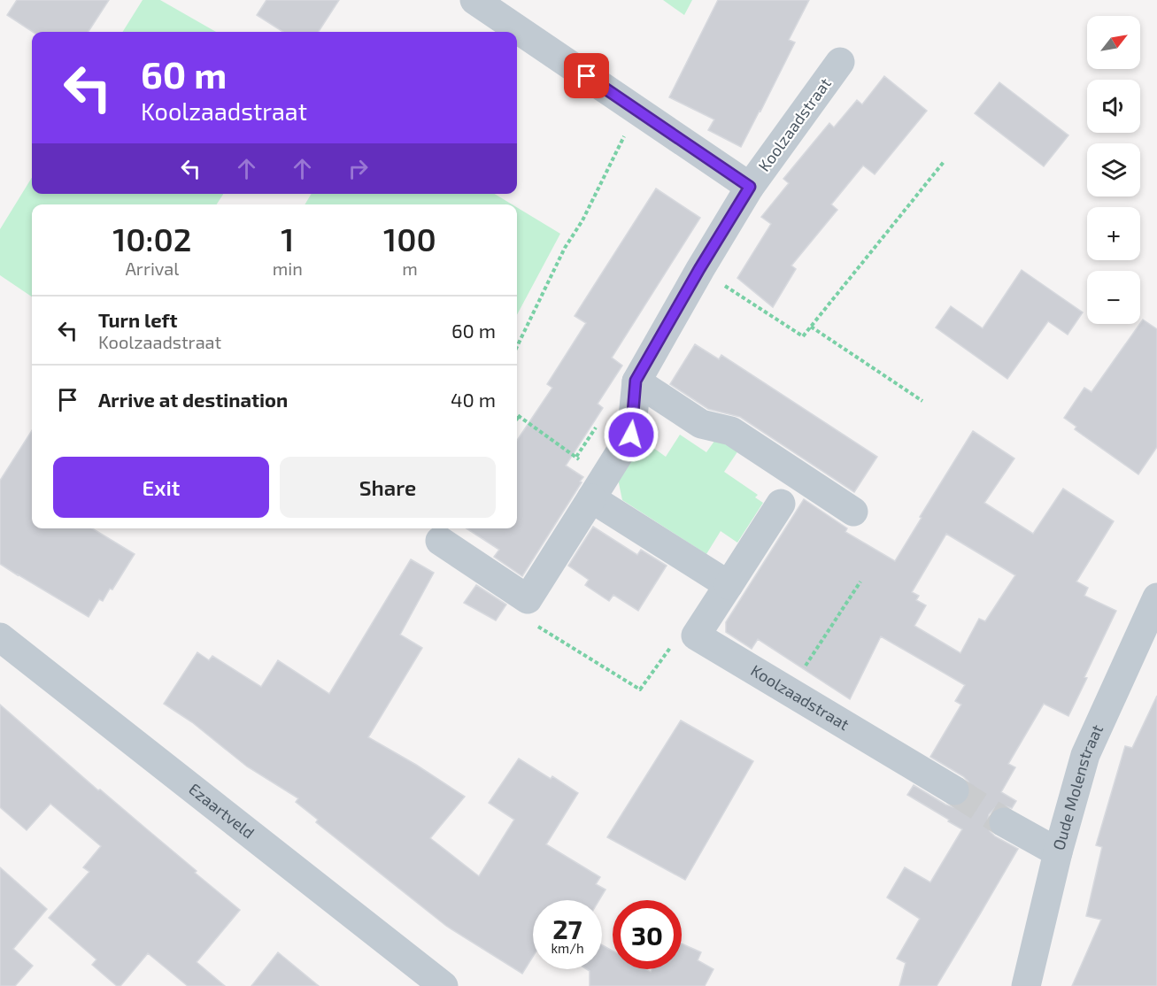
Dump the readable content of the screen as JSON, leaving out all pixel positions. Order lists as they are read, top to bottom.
{
  "streets": {
    "street": ["Koolzaadstraat", "Oude Molenstraat", "Ezaartveld"]
  },
  "north": "top right",
  "page": {
    "map_buttons": ["+", "−"],
    "turn": ["60 m", "Koolzaadstraat"],
    "eta": [
      "10:02",
      "Arrival",
      "1",
      "min",
      "100",
      "m"
    ],
    "list": [
      {
        "name": "Turn left",
        "note": "Koolzaadstraat",
        "value": "60 m"
      },
      {
        "name": "Arrive at destination",
        "value": "40 m"
      }
    ],
    "buttons": ["Exit", "Share"],
    "speed": "27 km/h",
    "limit": "30"
  }
}
